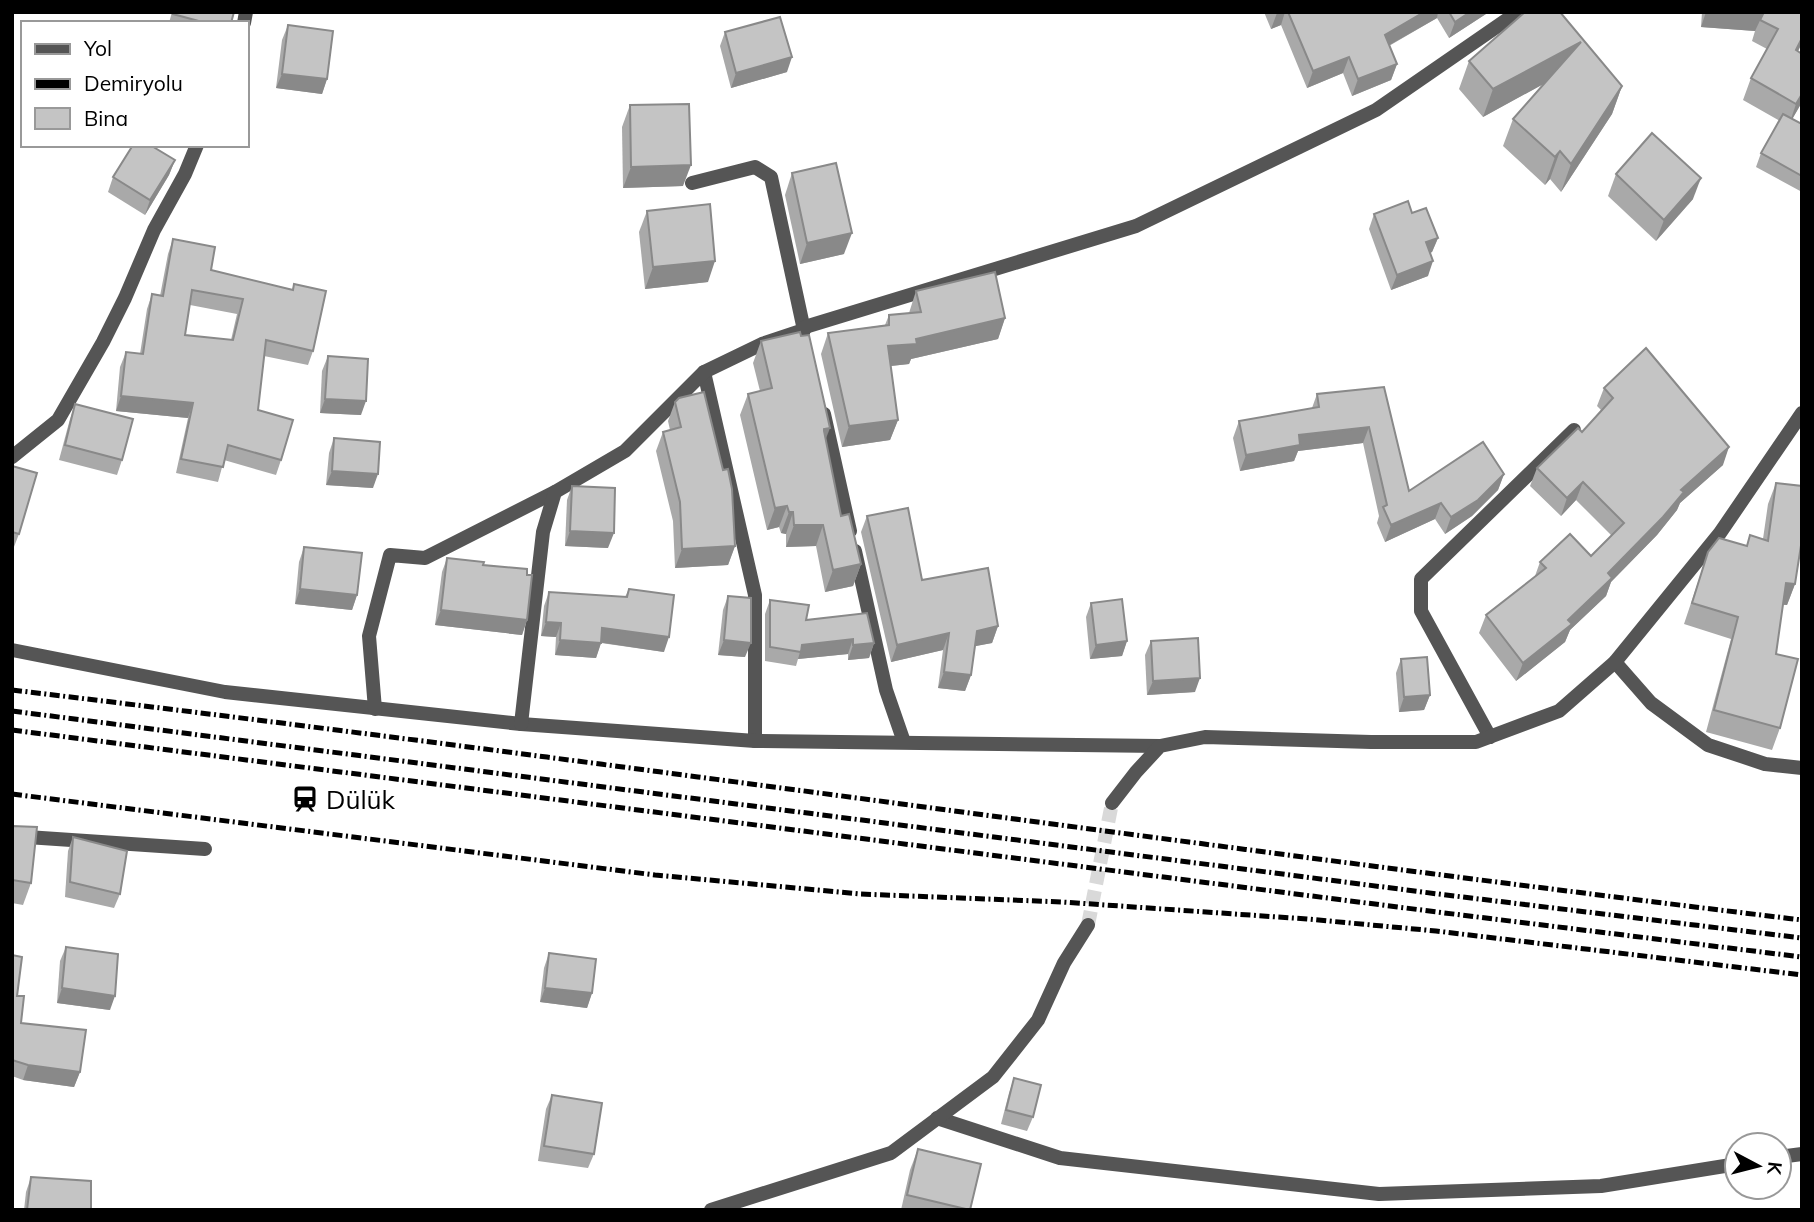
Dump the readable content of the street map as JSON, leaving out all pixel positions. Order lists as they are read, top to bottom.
{
  "places": {
    "station": ["Dülük"]
  },
  "legend": ["Yol", "Demiryolu", "Bina"],
  "north": "right"
}
